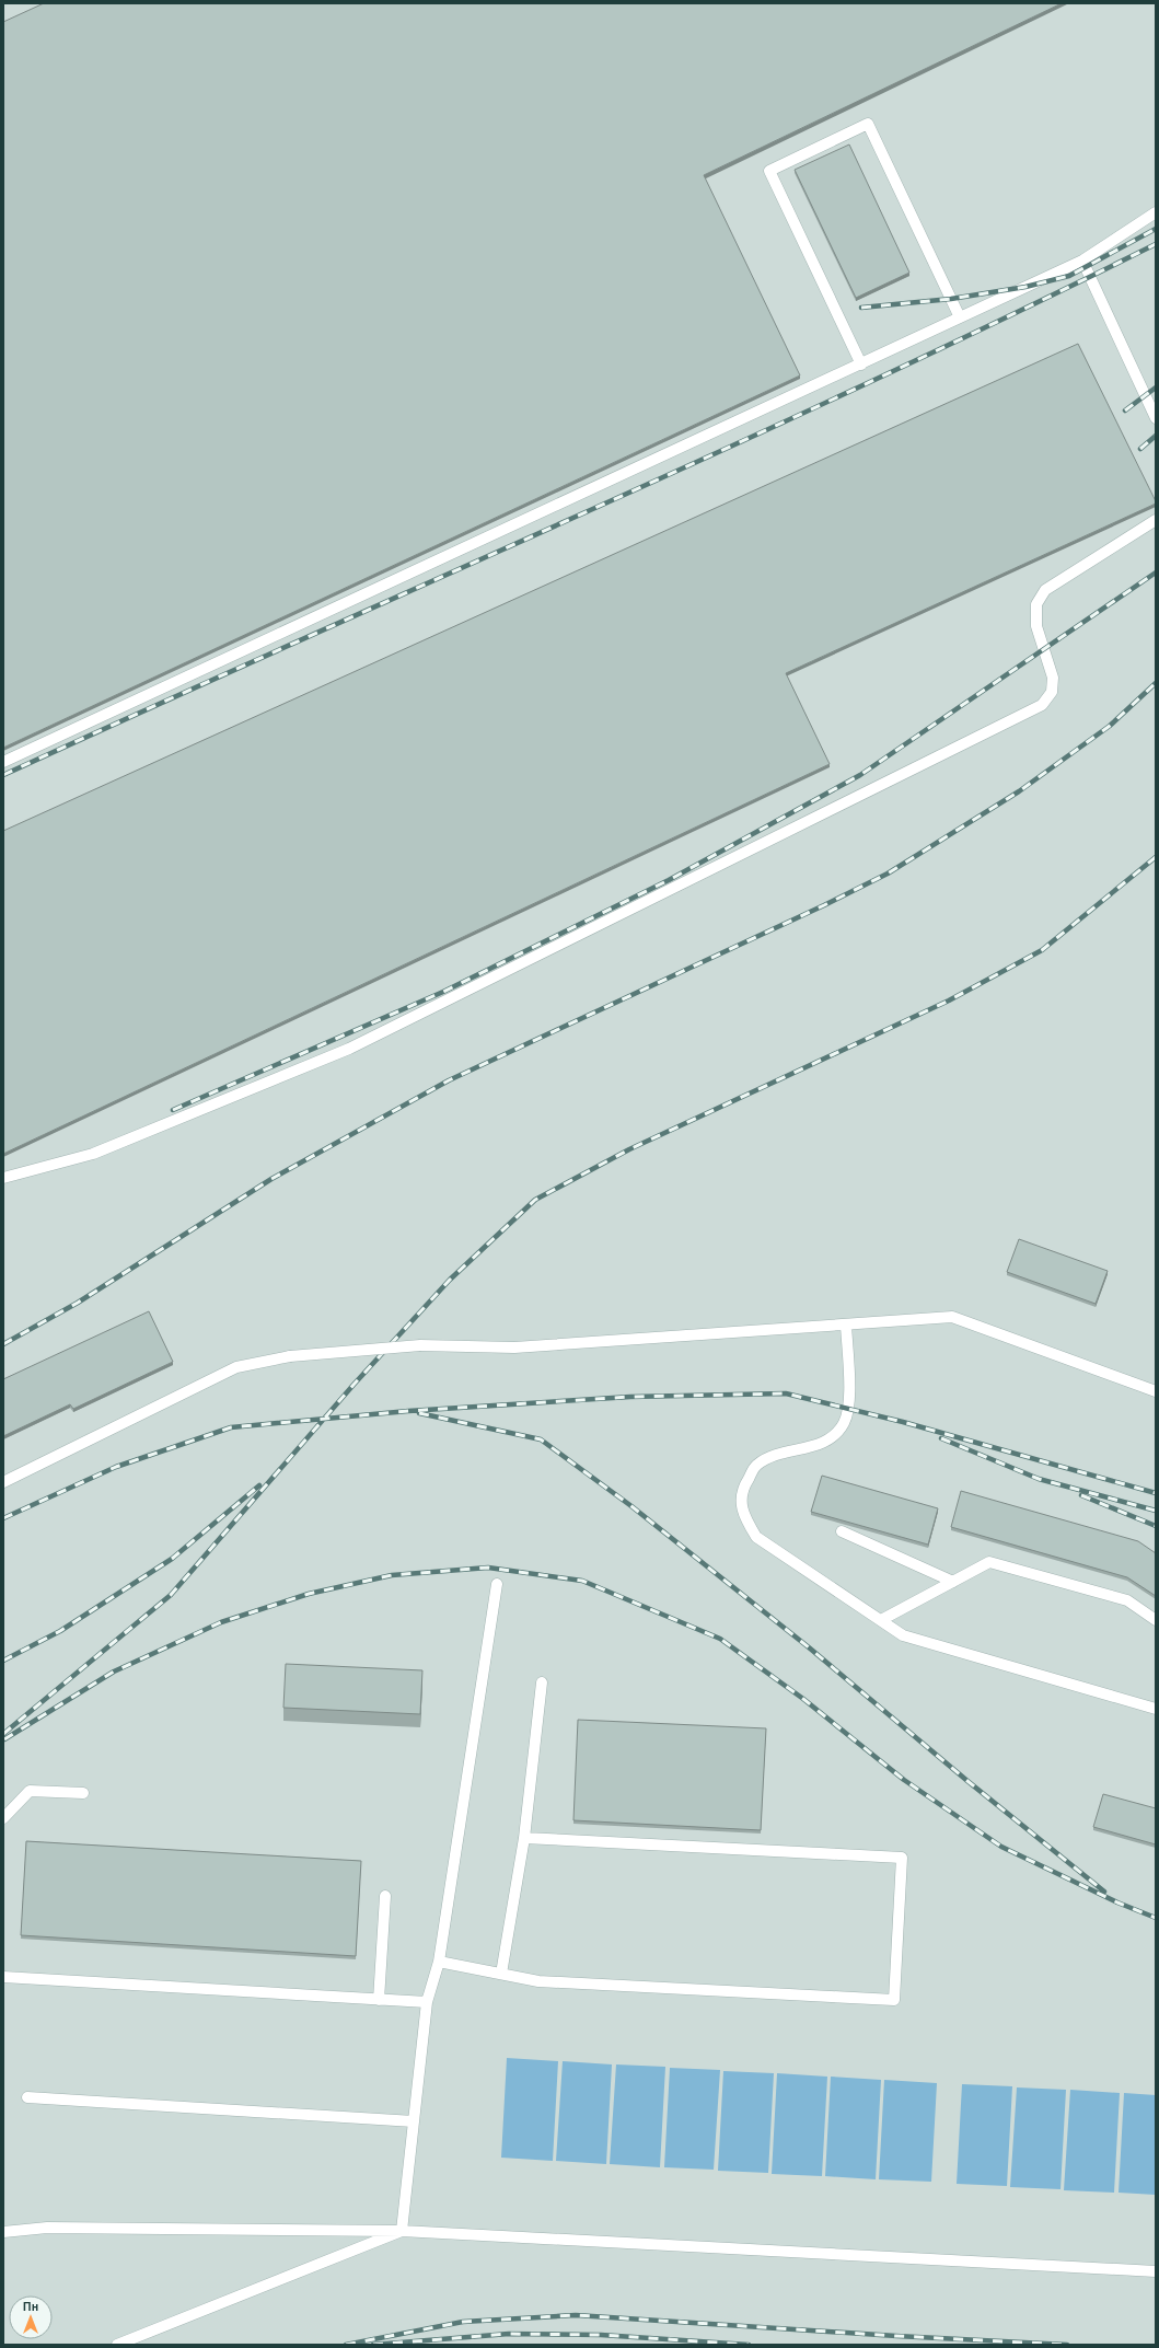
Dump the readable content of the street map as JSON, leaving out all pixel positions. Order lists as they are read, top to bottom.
{
  "north": "top"
}
